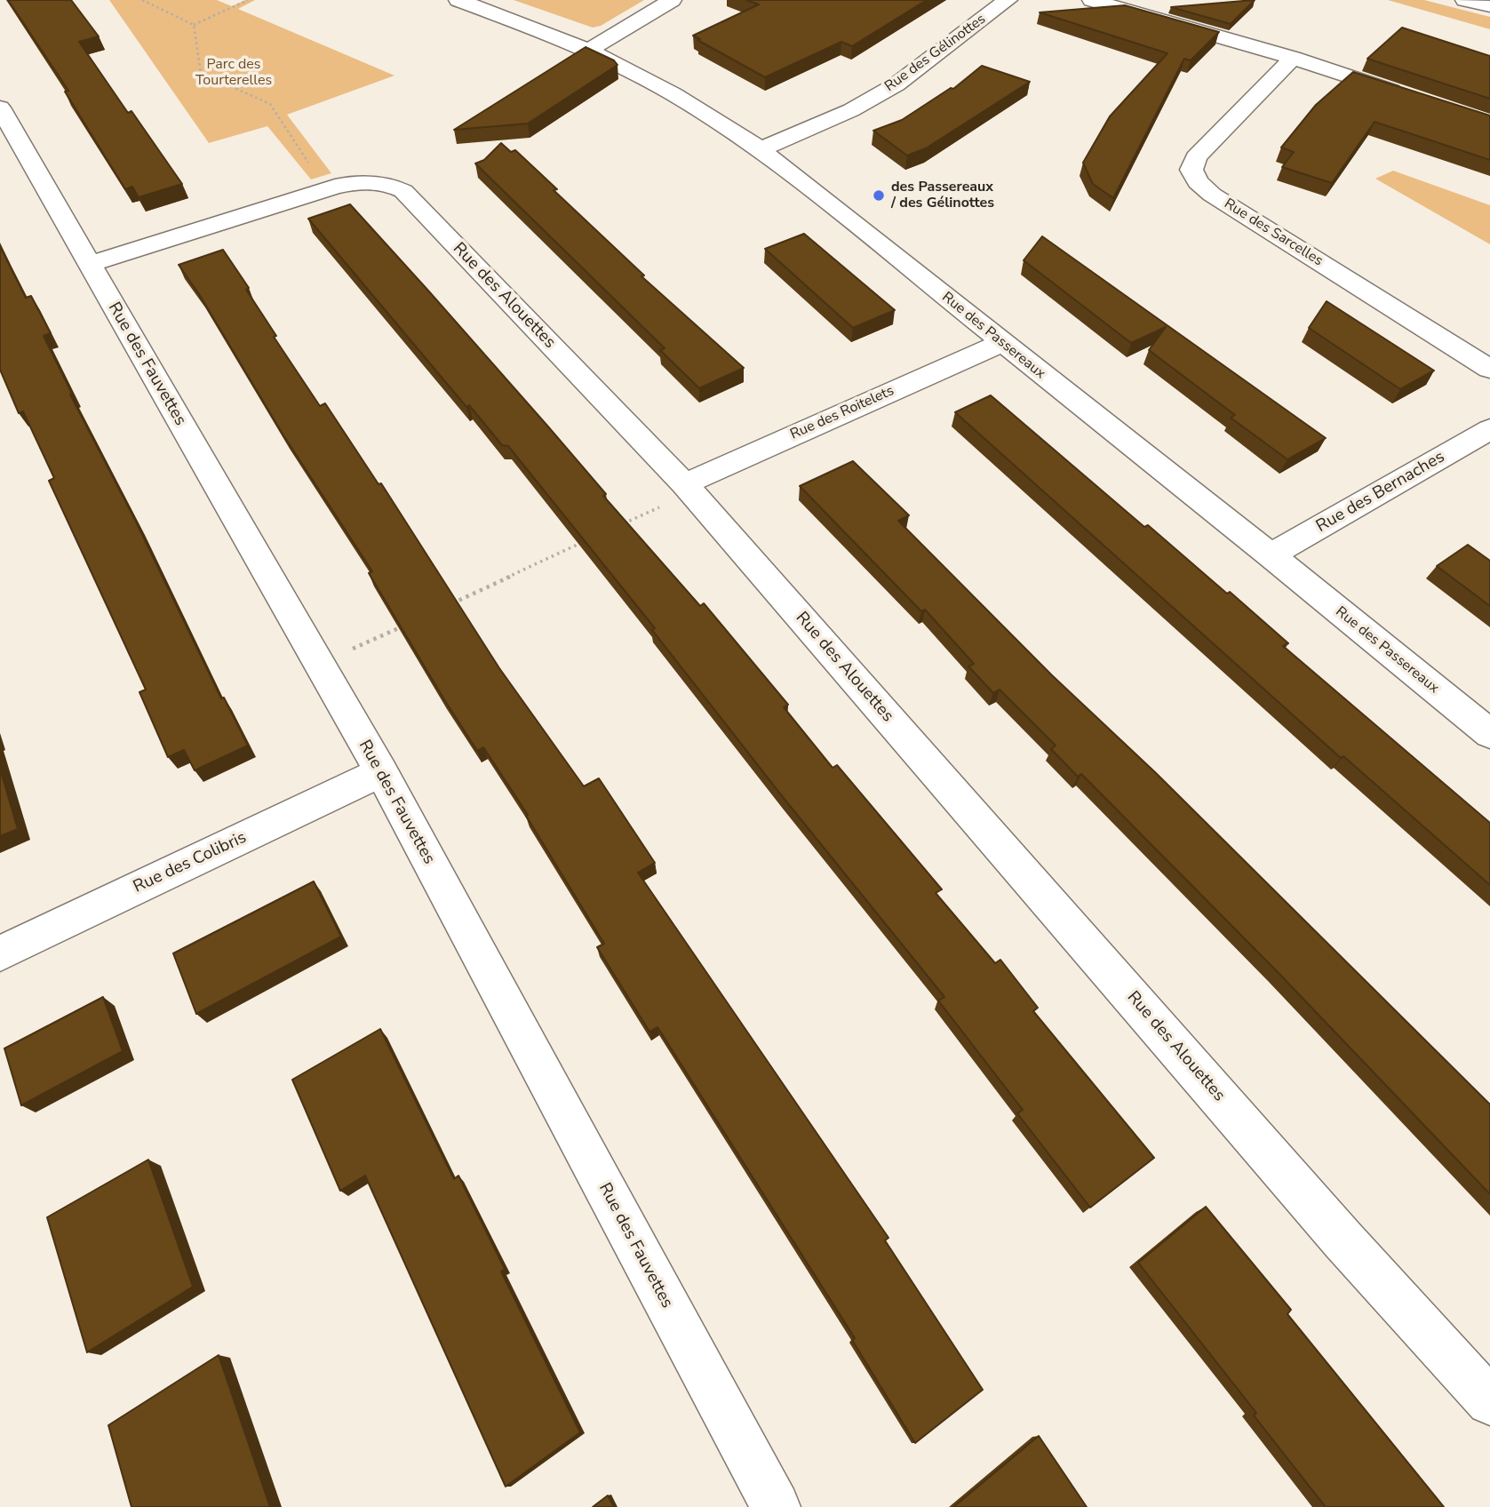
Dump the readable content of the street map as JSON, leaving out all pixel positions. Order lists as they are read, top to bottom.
{
  "streets": {
    "street": [
      "Rue des Gélinottes",
      "Rue des Sarcelles",
      "Rue des Alouettes",
      "Rue des Passereaux",
      "Rue des Fauvettes",
      "Rue des Roitelets",
      "Rue des Bernaches",
      "Rue des Colibris"
    ]
  },
  "crossings": [
    ["Rue des Gélinottes", "Rue des Passereaux"],
    ["Rue des Alouettes", "Rue des Fauvettes"],
    ["Rue des Alouettes", "Rue des Roitelets"],
    ["Rue des Passereaux", "Rue des Roitelets"],
    ["Rue des Passereaux", "Rue des Bernaches"],
    ["Rue des Fauvettes", "Rue des Colibris"]
  ],
  "parks": ["Parc des Tourterelles"],
  "places": ["des Passereaux / des Gélinottes"]
}
